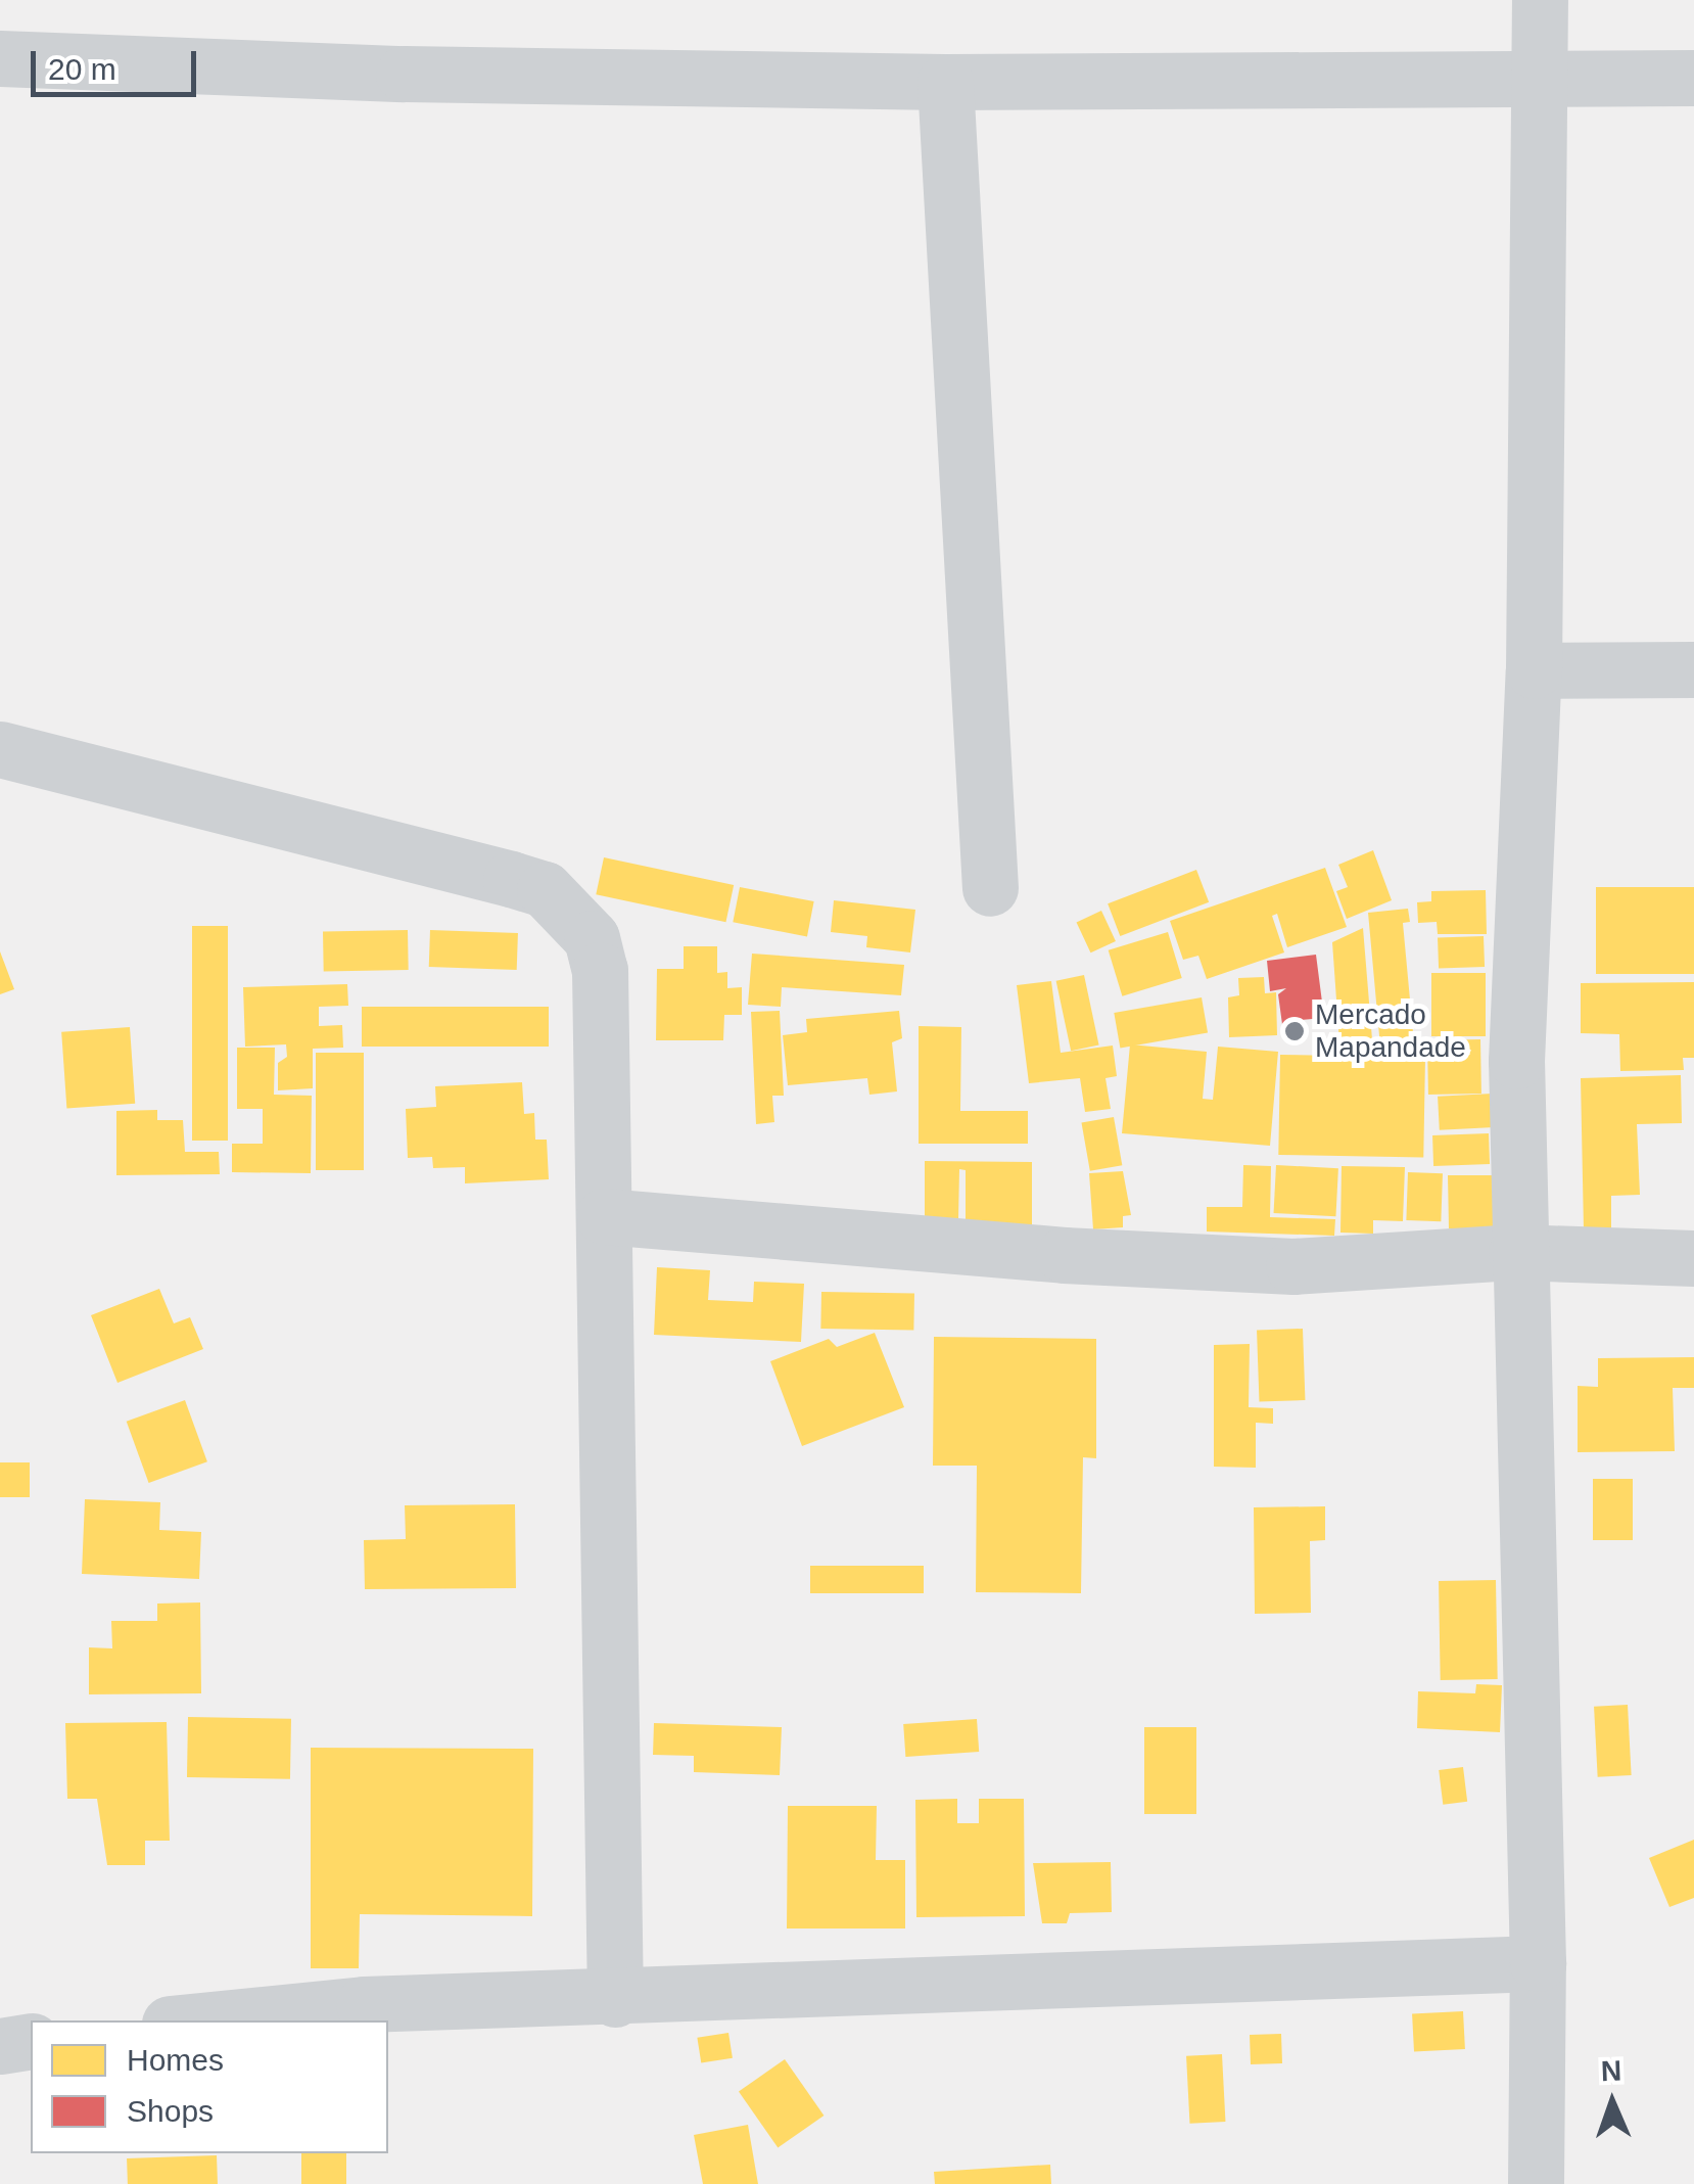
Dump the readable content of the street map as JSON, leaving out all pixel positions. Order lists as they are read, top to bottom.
{
  "places": ["Mercado Mapandade"],
  "legend": ["Homes", "Shops"],
  "scale_bar": "20 m",
  "north": "top"
}
